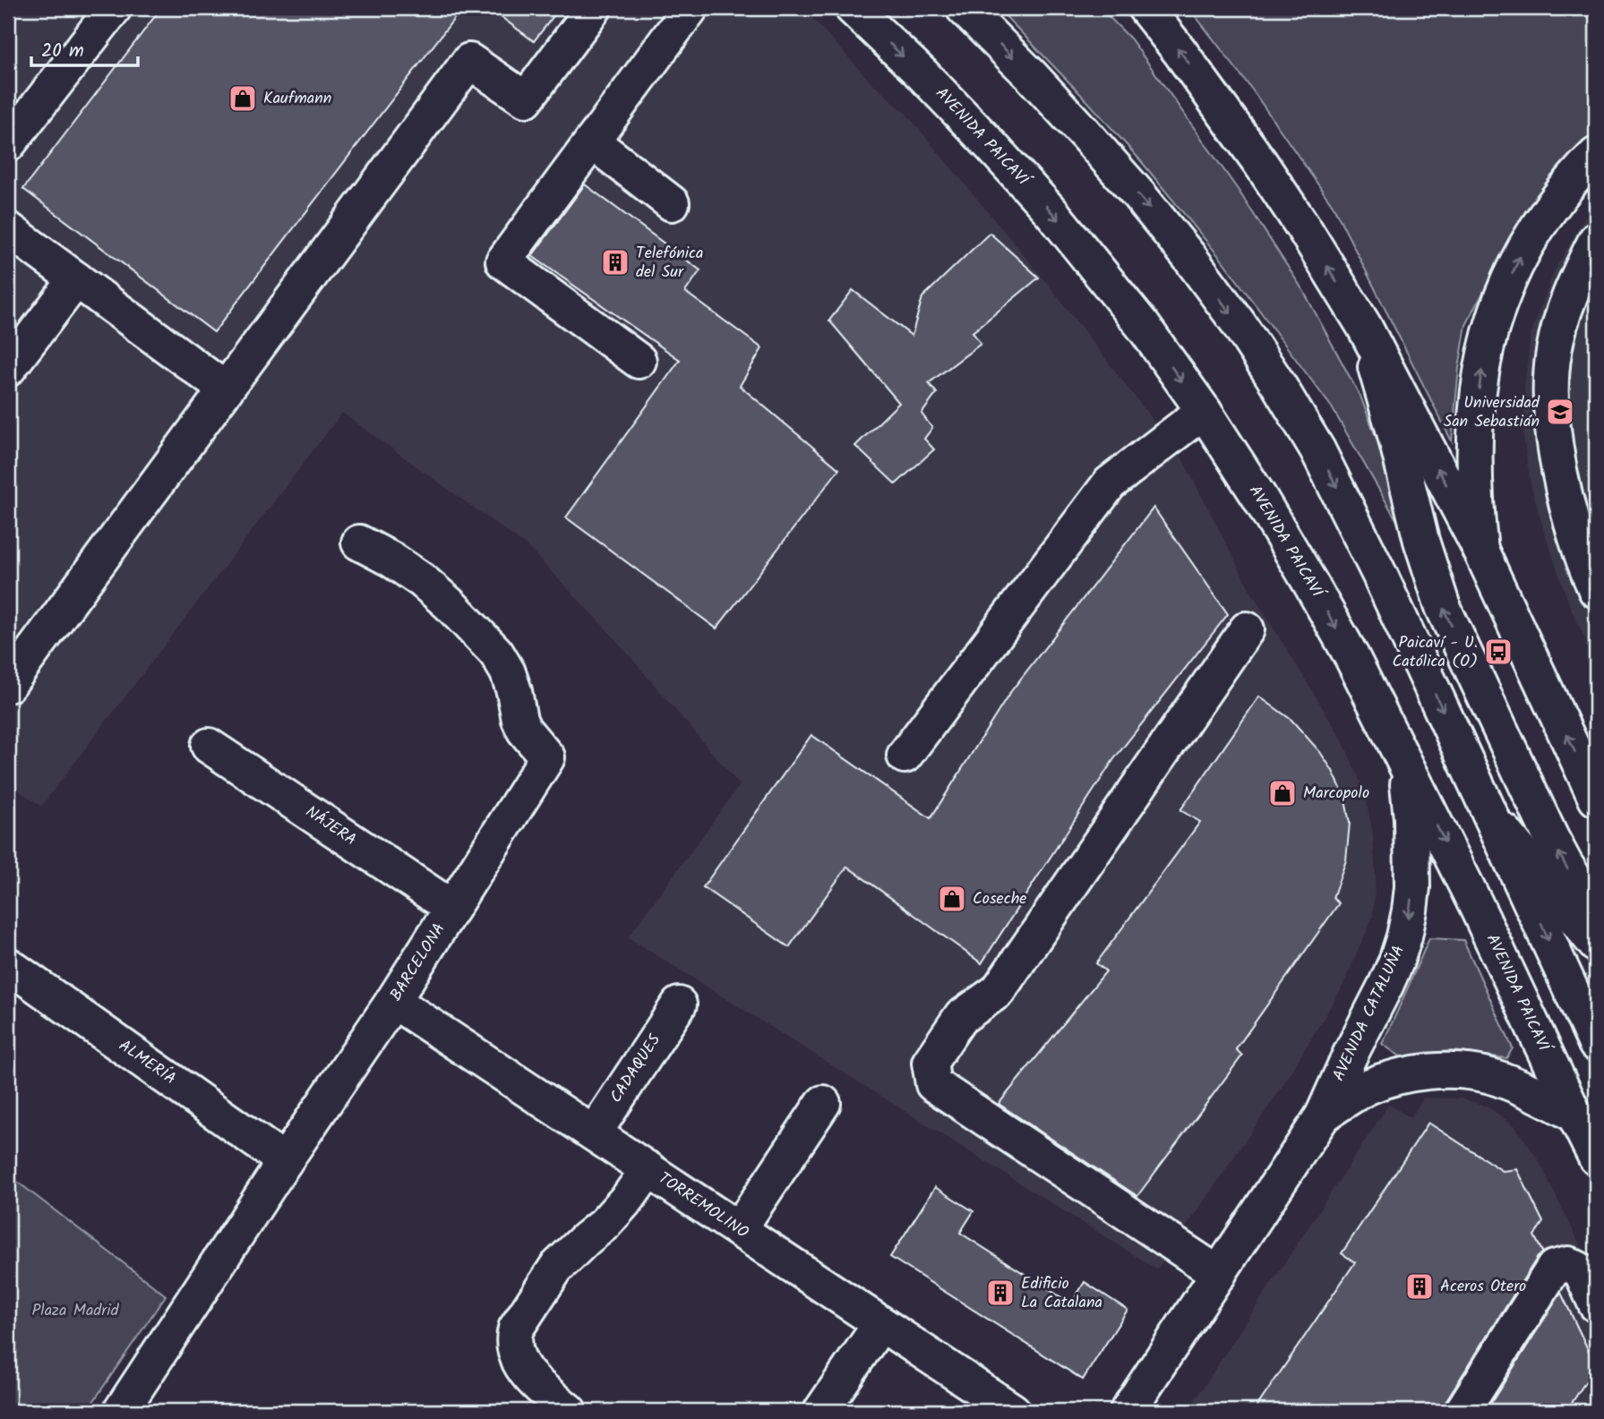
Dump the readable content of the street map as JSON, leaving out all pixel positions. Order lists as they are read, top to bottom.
{
  "streets": {
    "main road": [
      "AVENIDA PAICAVÍ",
      "NÁJERA",
      "BARCELONA",
      "AVENIDA CATALUÑA",
      "ALMERÍA",
      "CADAQUES",
      "TORREMOLINO"
    ]
  },
  "crossings": [
    ["AVENIDA PAICAVÍ", "AVENIDA CATALUÑA"],
    ["NÁJERA", "BARCELONA"],
    ["BARCELONA", "ALMERÍA"],
    ["BARCELONA", "TORREMOLINO"],
    ["CADAQUES", "TORREMOLINO"]
  ],
  "one_way": ["AVENIDA CATALUÑA"],
  "parks": ["Plaza Madrid"],
  "places": {
    "shop": ["Kaufmann", "Marcopolo", "Coseche"],
    "building": ["Telefónica del Sur", "Aceros Otero", "Edificio La Catalana"],
    "school or university": ["Universidad San Sebastián"],
    "bus stop": ["Paicaví - U. Católica (O)"]
  },
  "scale_bar": "20 m"
}
